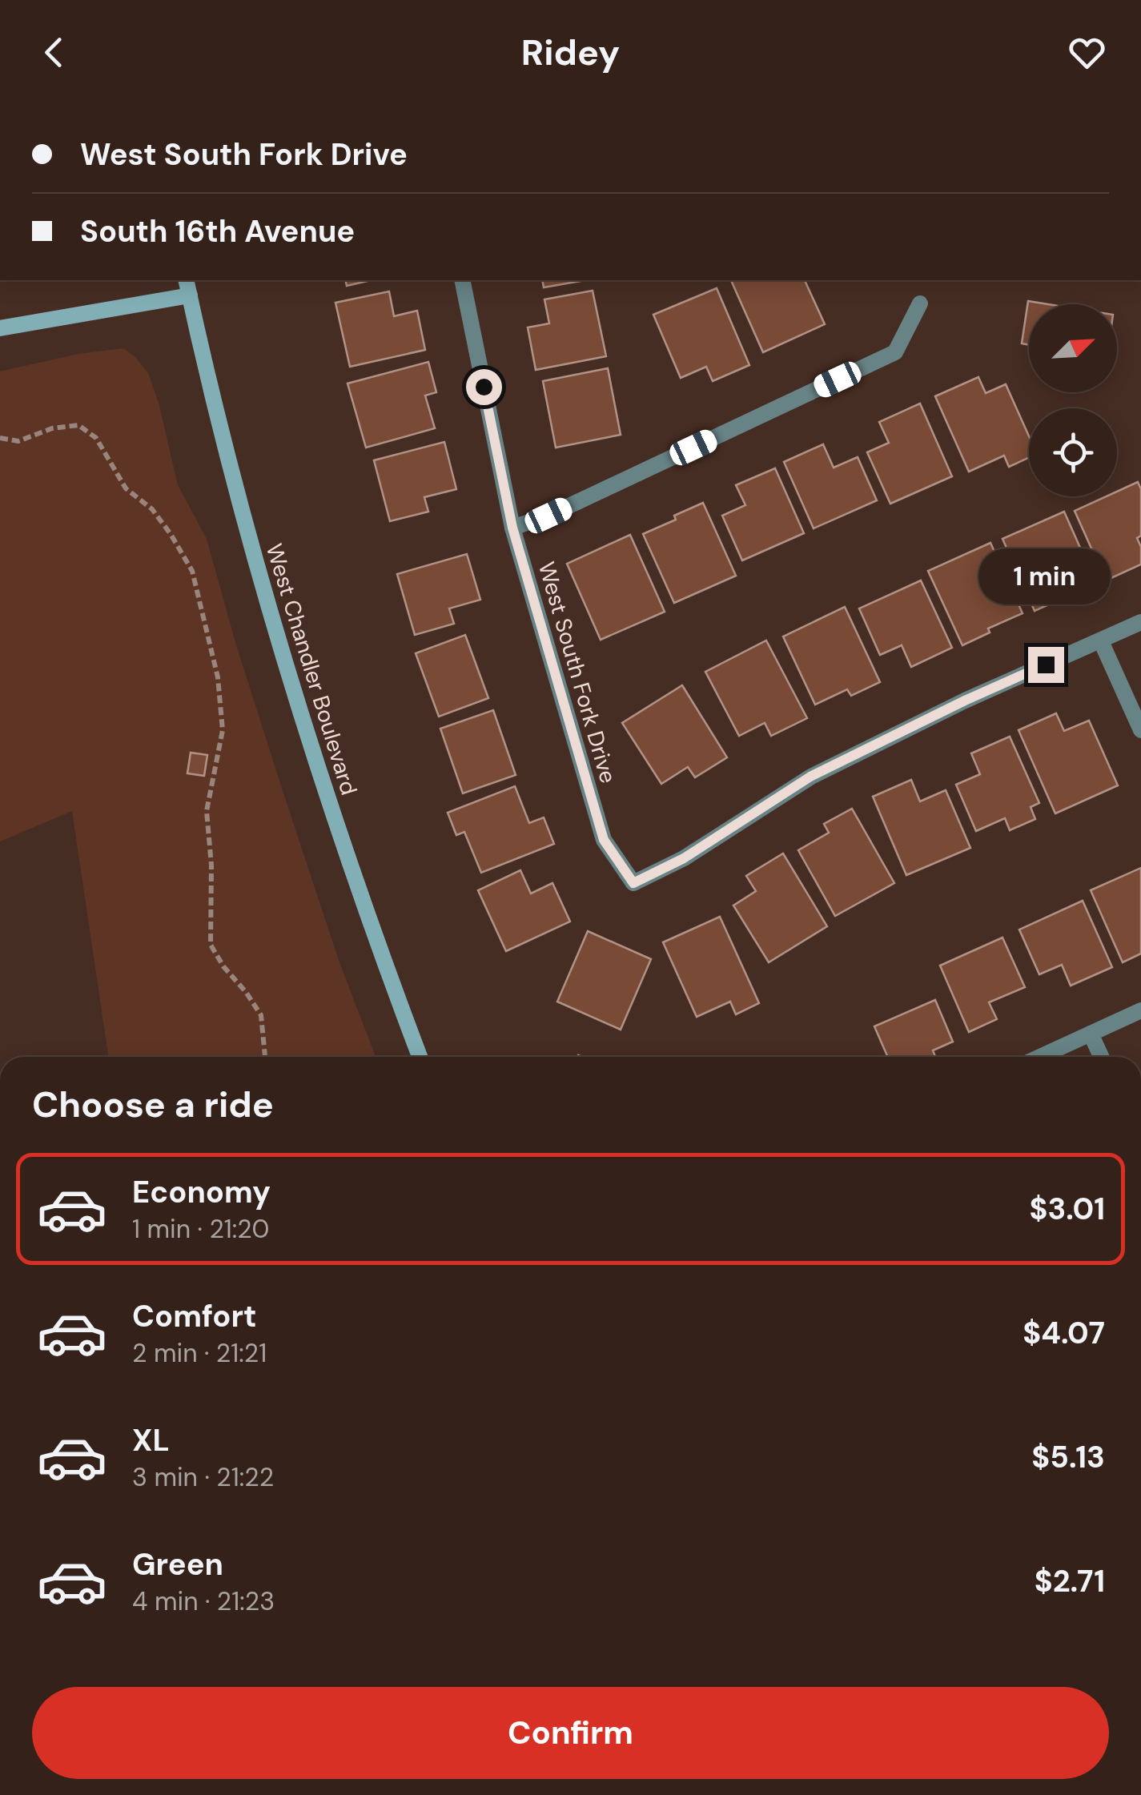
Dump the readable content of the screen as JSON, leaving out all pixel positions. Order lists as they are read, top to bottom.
{
  "streets": {
    "main road": ["West Chandler Boulevard"],
    "street": ["West South Fork Drive"]
  },
  "north": "top right",
  "page": {
    "header": "Ridey",
    "banner": ["West South Fork Drive", "South 16th Avenue"],
    "bubble": "1 min",
    "heading": "Choose a ride",
    "list": [
      {
        "name": "Economy",
        "note": "1 min · 21:20",
        "value": "$3.01"
      },
      {
        "name": "Comfort",
        "note": "2 min · 21:21",
        "value": "$4.07"
      },
      {
        "name": "XL",
        "note": "3 min · 21:22",
        "value": "$5.13"
      },
      {
        "name": "Green",
        "note": "4 min · 21:23",
        "value": "$2.71"
      }
    ],
    "buttons": "Confirm"
  }
}
